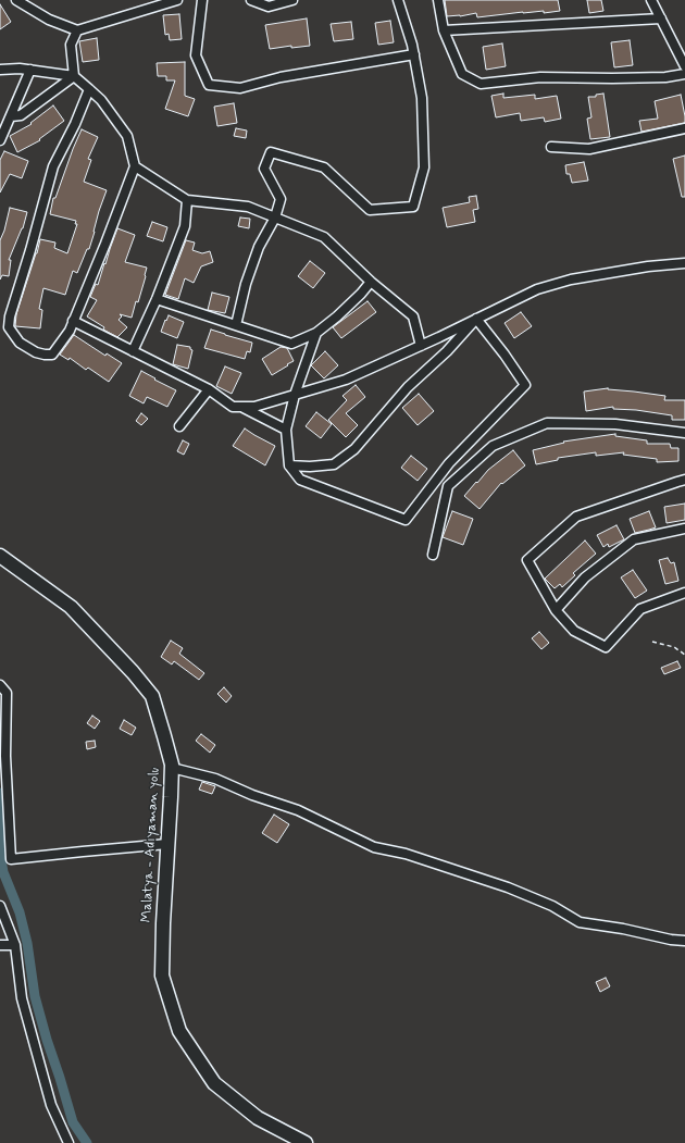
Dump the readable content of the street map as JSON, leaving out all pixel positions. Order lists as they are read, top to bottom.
{
  "streets": {
    "main road": ["Malatya - Adıyaman yolu"]
  }
}
